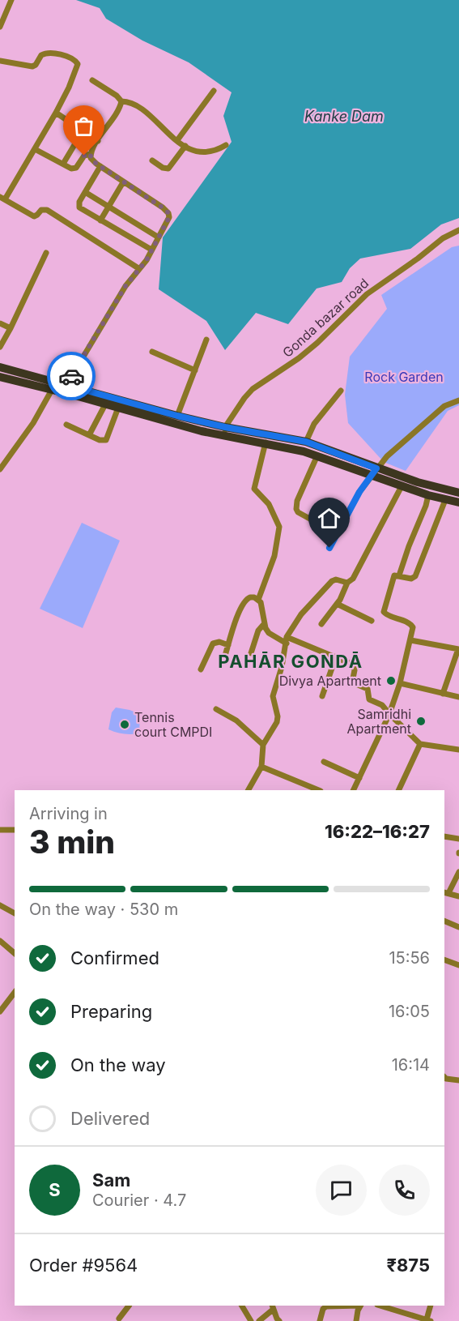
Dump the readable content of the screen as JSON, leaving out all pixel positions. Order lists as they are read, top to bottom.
{
  "streets": {
    "street": ["Gonda bazar road"]
  },
  "districts": ["PAHĀR GONDĀ"],
  "water": ["Kanke Dam"],
  "parks": ["Rock Garden"],
  "places": ["Divya Apartment", "Samridhi Apartment", "Tennis court CMPDI"],
  "page": {
    "heading": ["3 min", "Arriving in", "16:22–16:27"],
    "panel": [
      "Sam",
      "Courier · 4.7",
      "Order #9564",
      "₹875"
    ],
    "bar": "On the way · 530 m",
    "list": [
      ["Confirmed", "15:56"],
      ["Preparing", "16:05"],
      ["On the way", "16:14"],
      "Delivered"
    ],
    "round": "S"
  }
}
